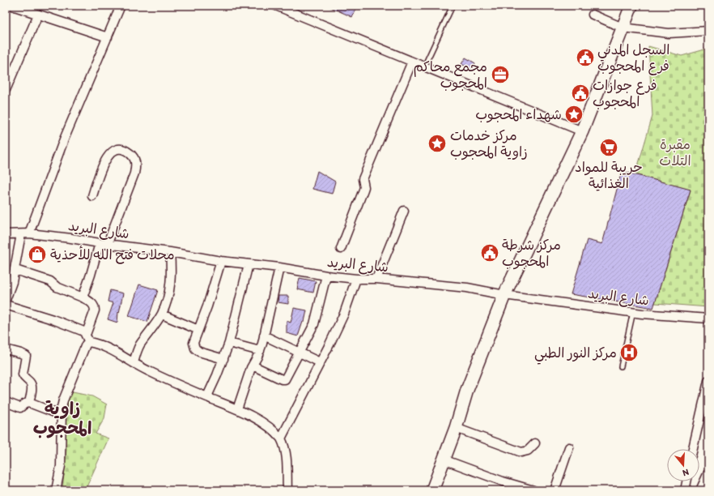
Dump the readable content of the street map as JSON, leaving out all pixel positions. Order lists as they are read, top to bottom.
{
  "streets": {
    "street": ["شارع البريد"]
  },
  "districts": ["زاوية المحجوب"],
  "parks": ["مقبرة التلات"],
  "places": {
    "public building": ["السجل المدني فرع المحجوب", "فرع جوازات المحجوب", "مركز شرطة المحجوب"],
    "office": ["مجمع محاكم المحجوب"],
    "place": ["شهداء المحجوب", "مركز خدمات زاوية المحجوب"],
    "supermarket": ["حريبة للمواد الغذائية"],
    "shop": ["محلات فتح الله للأحذية"],
    "hospital": ["مركز النور الطبي"]
  },
  "north": "bottom"
}
